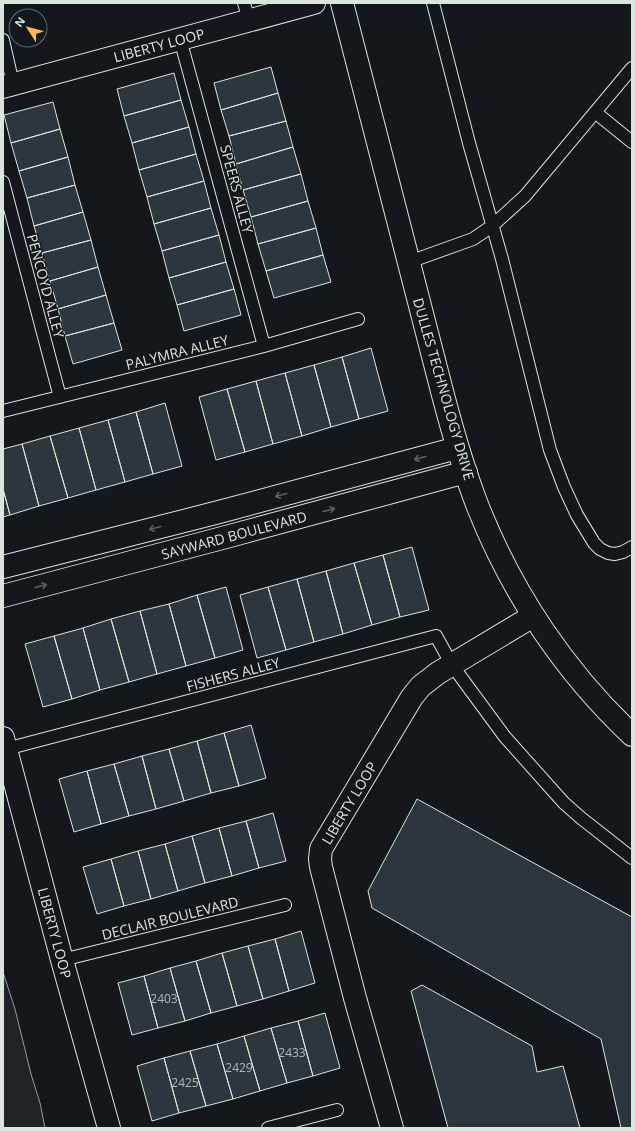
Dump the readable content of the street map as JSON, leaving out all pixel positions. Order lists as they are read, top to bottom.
{
  "streets": {
    "street": ["LIBERTY LOOP", "DULLES TECHNOLOGY DRIVE", "SAYWARD BOULEVARD"],
    "lane": [
      "SPEERS ALLEY",
      "PENCOYD ALLEY",
      "PALYMRA ALLEY",
      "FISHERS ALLEY",
      "DECLAIR BOULEVARD"
    ]
  },
  "crossings": [
    ["LIBERTY LOOP", "SPEERS ALLEY"],
    ["LIBERTY LOOP", "DULLES TECHNOLOGY DRIVE"],
    ["LIBERTY LOOP", "FISHERS ALLEY"],
    ["LIBERTY LOOP", "DECLAIR BOULEVARD"],
    ["SPEERS ALLEY", "PALYMRA ALLEY"],
    ["PENCOYD ALLEY", "PALYMRA ALLEY"],
    ["DULLES TECHNOLOGY DRIVE", "SAYWARD BOULEVARD"]
  ],
  "house_numbers": [
    "2403",
    "2433",
    "2429",
    "2425"
  ],
  "north": "top left"
}
